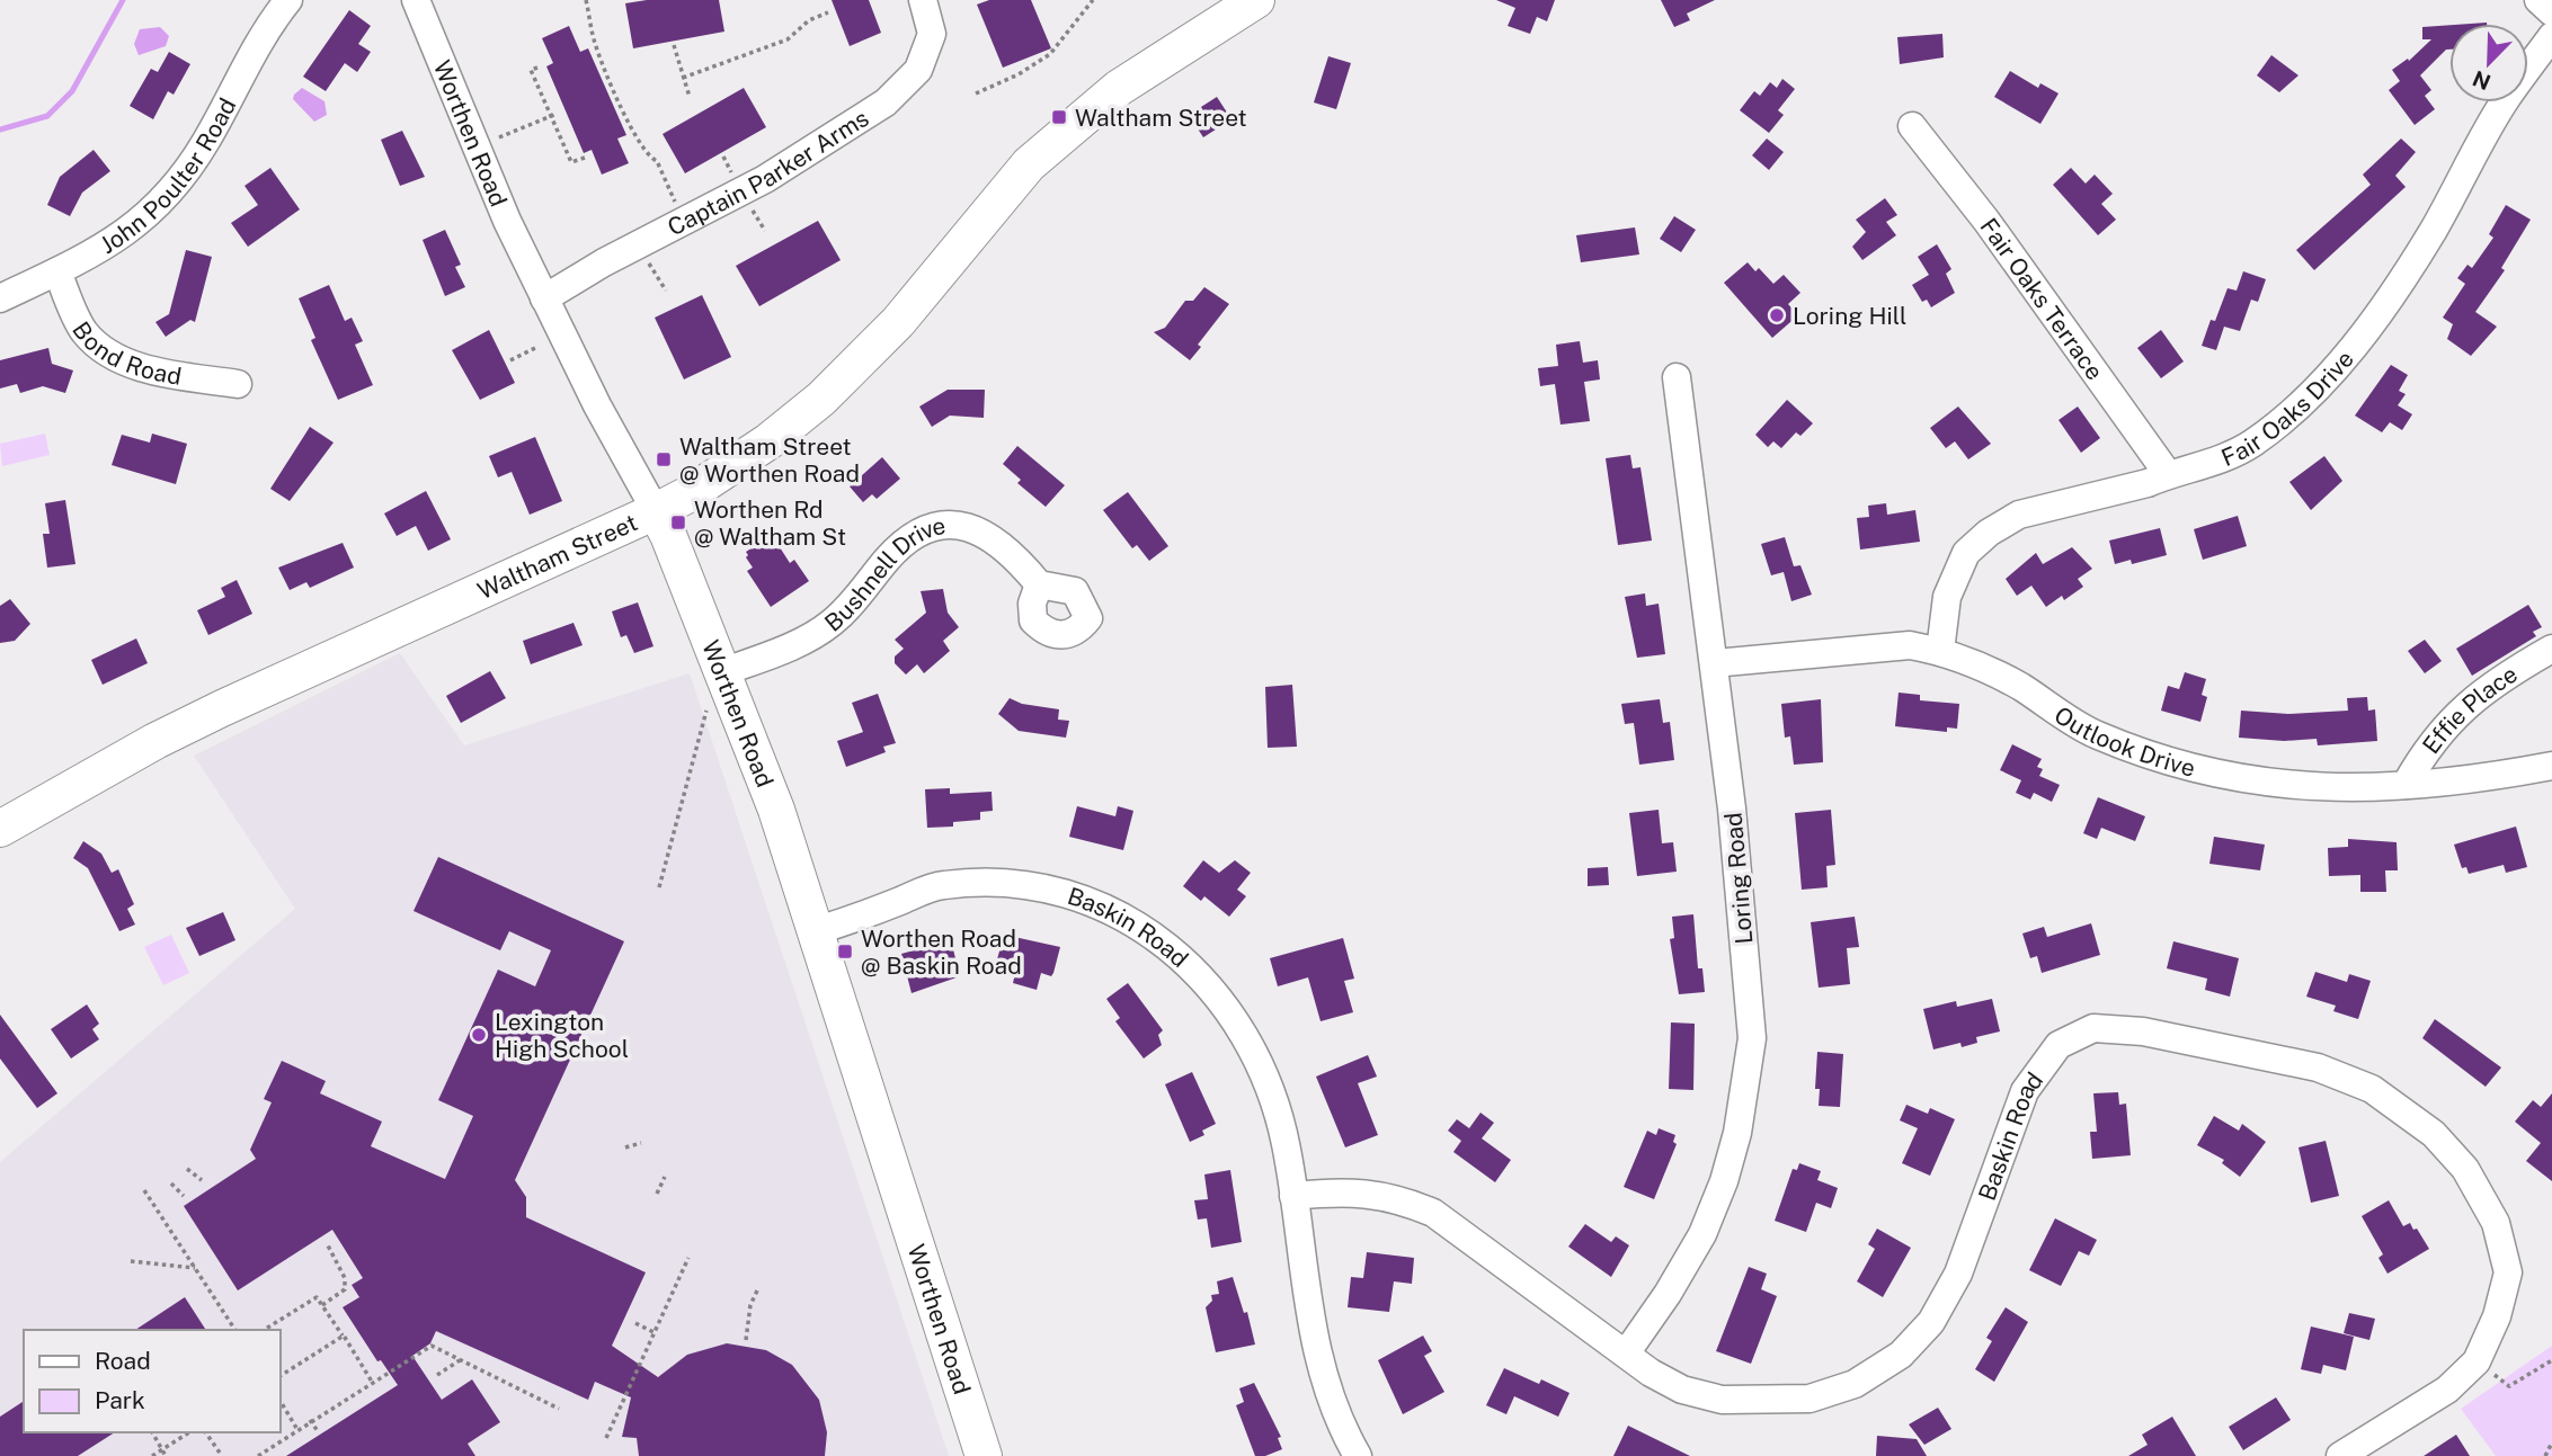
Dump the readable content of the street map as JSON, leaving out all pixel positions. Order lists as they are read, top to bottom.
{
  "streets": {
    "main road": ["Worthen Road", "Waltham Street"],
    "street": [
      "John Poulter Road",
      "Captain Parker Arms",
      "Fair Oaks Terrace",
      "Bond Road",
      "Fair Oaks Drive",
      "Bushnell Drive",
      "Effie Place",
      "Outlook Drive",
      "Loring Road",
      "Baskin Road"
    ]
  },
  "crossings": [
    ["Worthen Road", "Captain Parker Arms"],
    ["Worthen Road", "Waltham Street"],
    ["Worthen Road", "Bushnell Drive"],
    ["Worthen Road", "Baskin Road"],
    ["John Poulter Road", "Bond Road"],
    ["Fair Oaks Terrace", "Fair Oaks Drive"],
    ["Fair Oaks Drive", "Outlook Drive"],
    ["Effie Place", "Outlook Drive"],
    ["Outlook Drive", "Loring Road"],
    ["Loring Road", "Baskin Road"]
  ],
  "places": {
    "transit": [
      "Waltham Street",
      "Waltham Street @ Worthen Road",
      "Worthen Rd @ Waltham St",
      "Worthen Road @ Baskin Road"
    ],
    "other": ["Loring Hill", "Lexington High School"]
  },
  "legend": ["Road", "Park"],
  "north": "bottom left"
}
